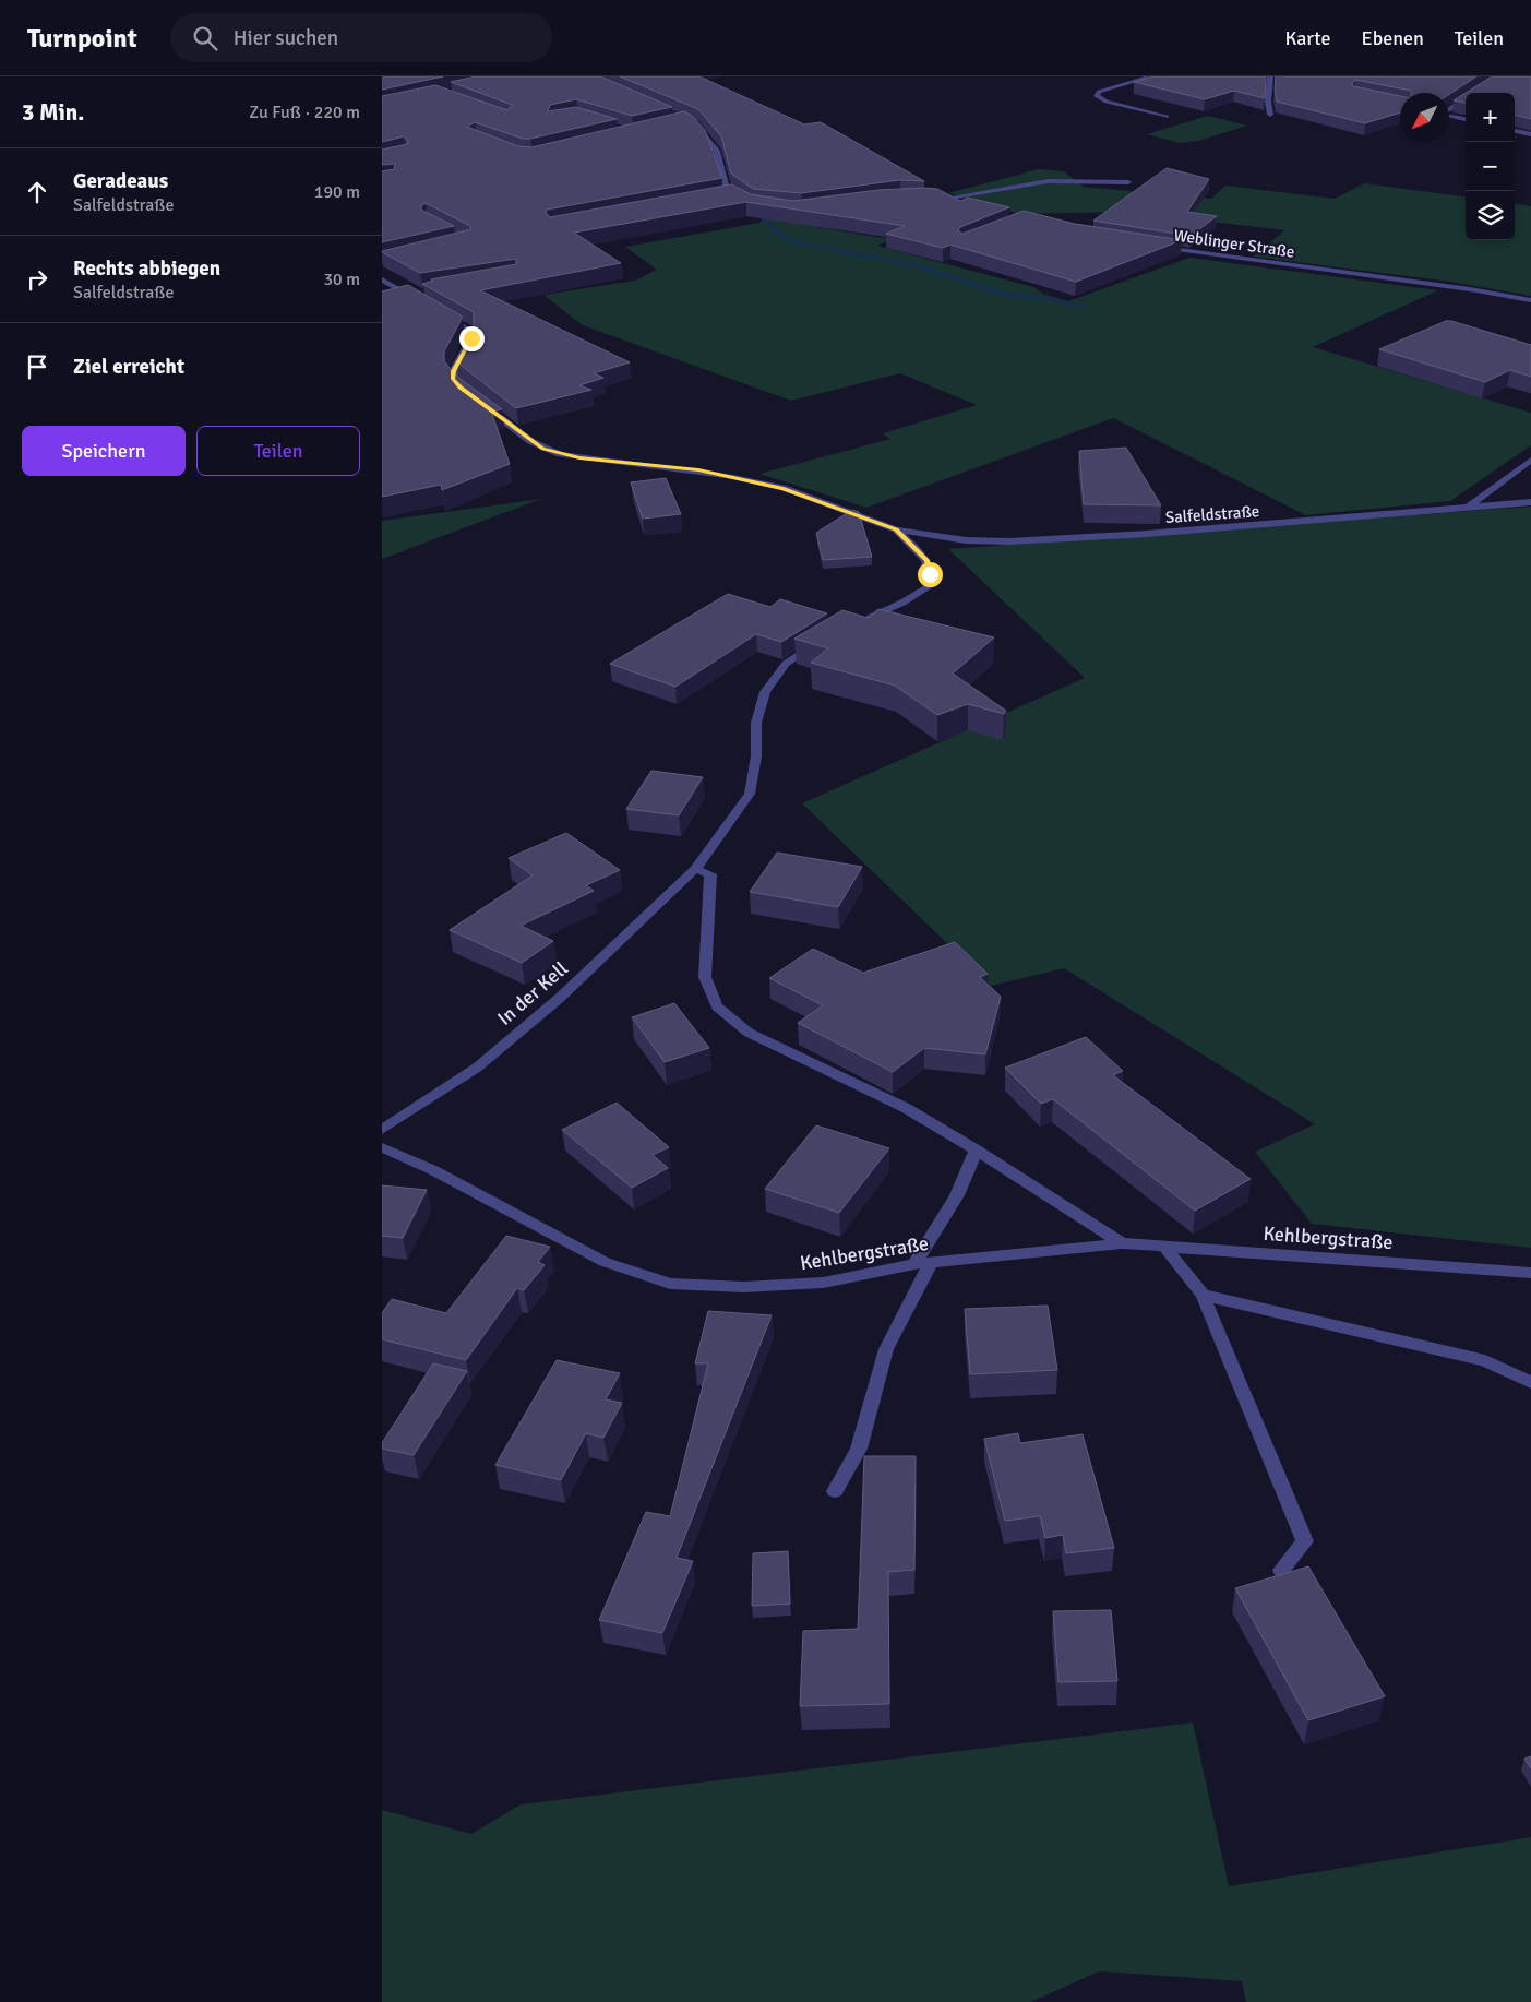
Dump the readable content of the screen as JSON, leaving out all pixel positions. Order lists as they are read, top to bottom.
{
  "streets": {
    "street": [
      "Weblinger Straße",
      "Salfeldstraße",
      "In der Kell",
      "Kehlbergstraße"
    ]
  },
  "crossings": [
    ["In der Kell", "Kehlbergstraße"]
  ],
  "north": "bottom left",
  "page": {
    "header": "Turnpoint",
    "search": "Hier suchen",
    "nav": ["Karte", "Ebenen", "Teilen"],
    "heading": ["3 Min.", "Zu Fuß · 220 m"],
    "map_buttons": ["+", "−"],
    "list": [
      ["Geradeaus", "Salfeldstraße", "190 m"],
      ["Rechts abbiegen", "Salfeldstraße", "30 m"],
      "Ziel erreicht"
    ],
    "buttons": ["Speichern", "Teilen"]
  }
}
